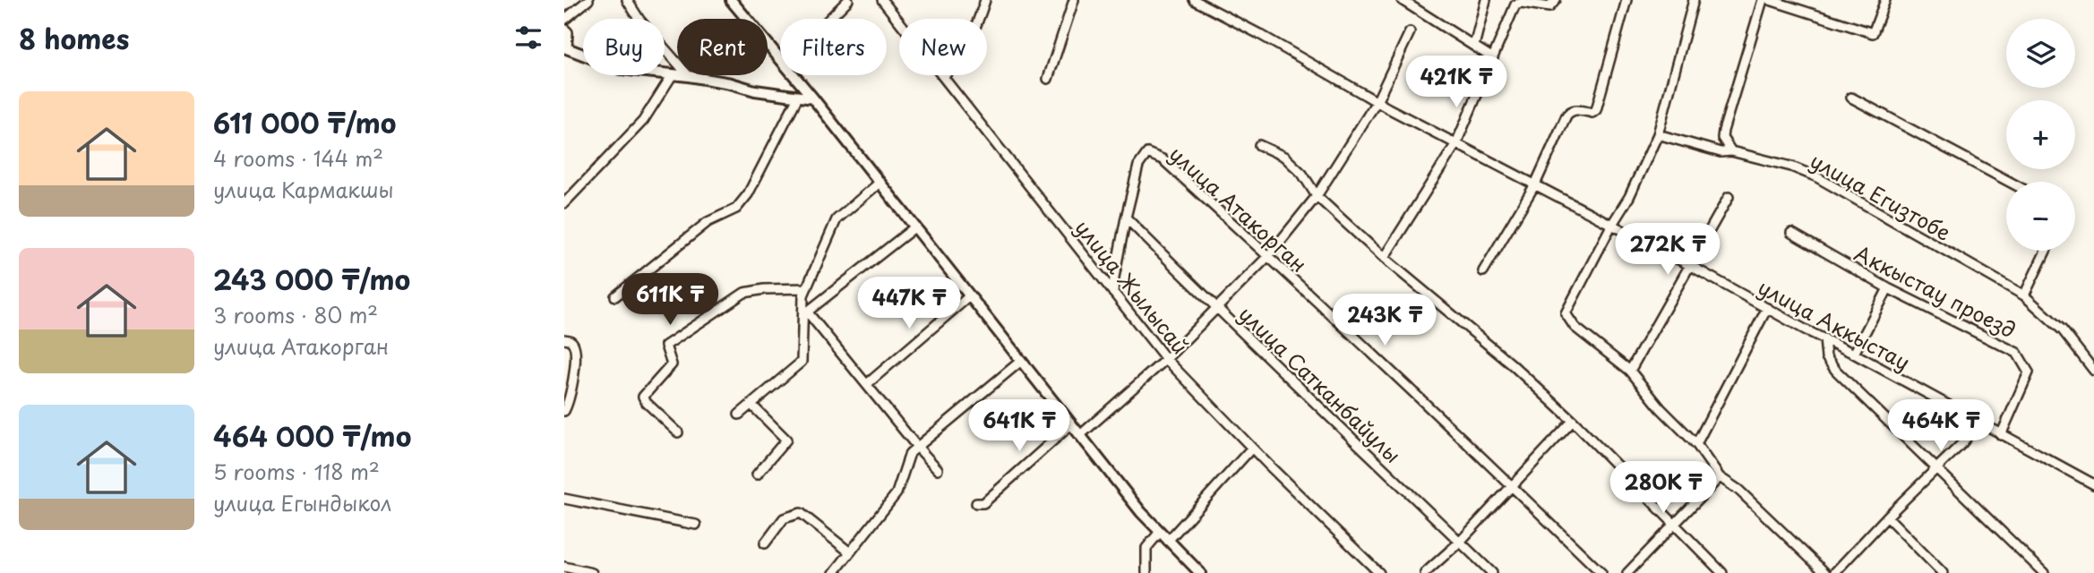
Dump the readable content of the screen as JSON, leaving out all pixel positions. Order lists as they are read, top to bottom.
{
  "streets": {
    "street": [
      "улица Егизтобе",
      "улица Атакорган",
      "улица Жылысай",
      "Аккыстау проезд",
      "улица Аккыстау",
      "улица Сатканбайулы"
    ]
  },
  "crossings": [
    ["улица Атакорган", "улица Жылысай"],
    ["улица Атакорган", "улица Сатканбайулы"],
    ["Аккыстау проезд", "улица Аккыстау"]
  ],
  "page": {
    "heading": "8 homes",
    "map_buttons": ["+", "−"],
    "chip": [
      "Buy",
      "Rent",
      "Filters",
      "New"
    ],
    "price": [
      "421K ₸",
      "272K ₸",
      "611K ₸",
      "447K ₸",
      "243K ₸",
      "641K ₸",
      "464K ₸",
      "280K ₸"
    ],
    "list": [
      {
        "name": "611 000 ₸/mo",
        "note": "4 rooms · 144 m² · улица Кармакшы"
      },
      {
        "name": "243 000 ₸/mo",
        "note": "3 rooms · 80 m² · улица Атакорган"
      },
      {
        "name": "464 000 ₸/mo",
        "note": "5 rooms · 118 m² · улица Егындыкол"
      }
    ]
  }
}
